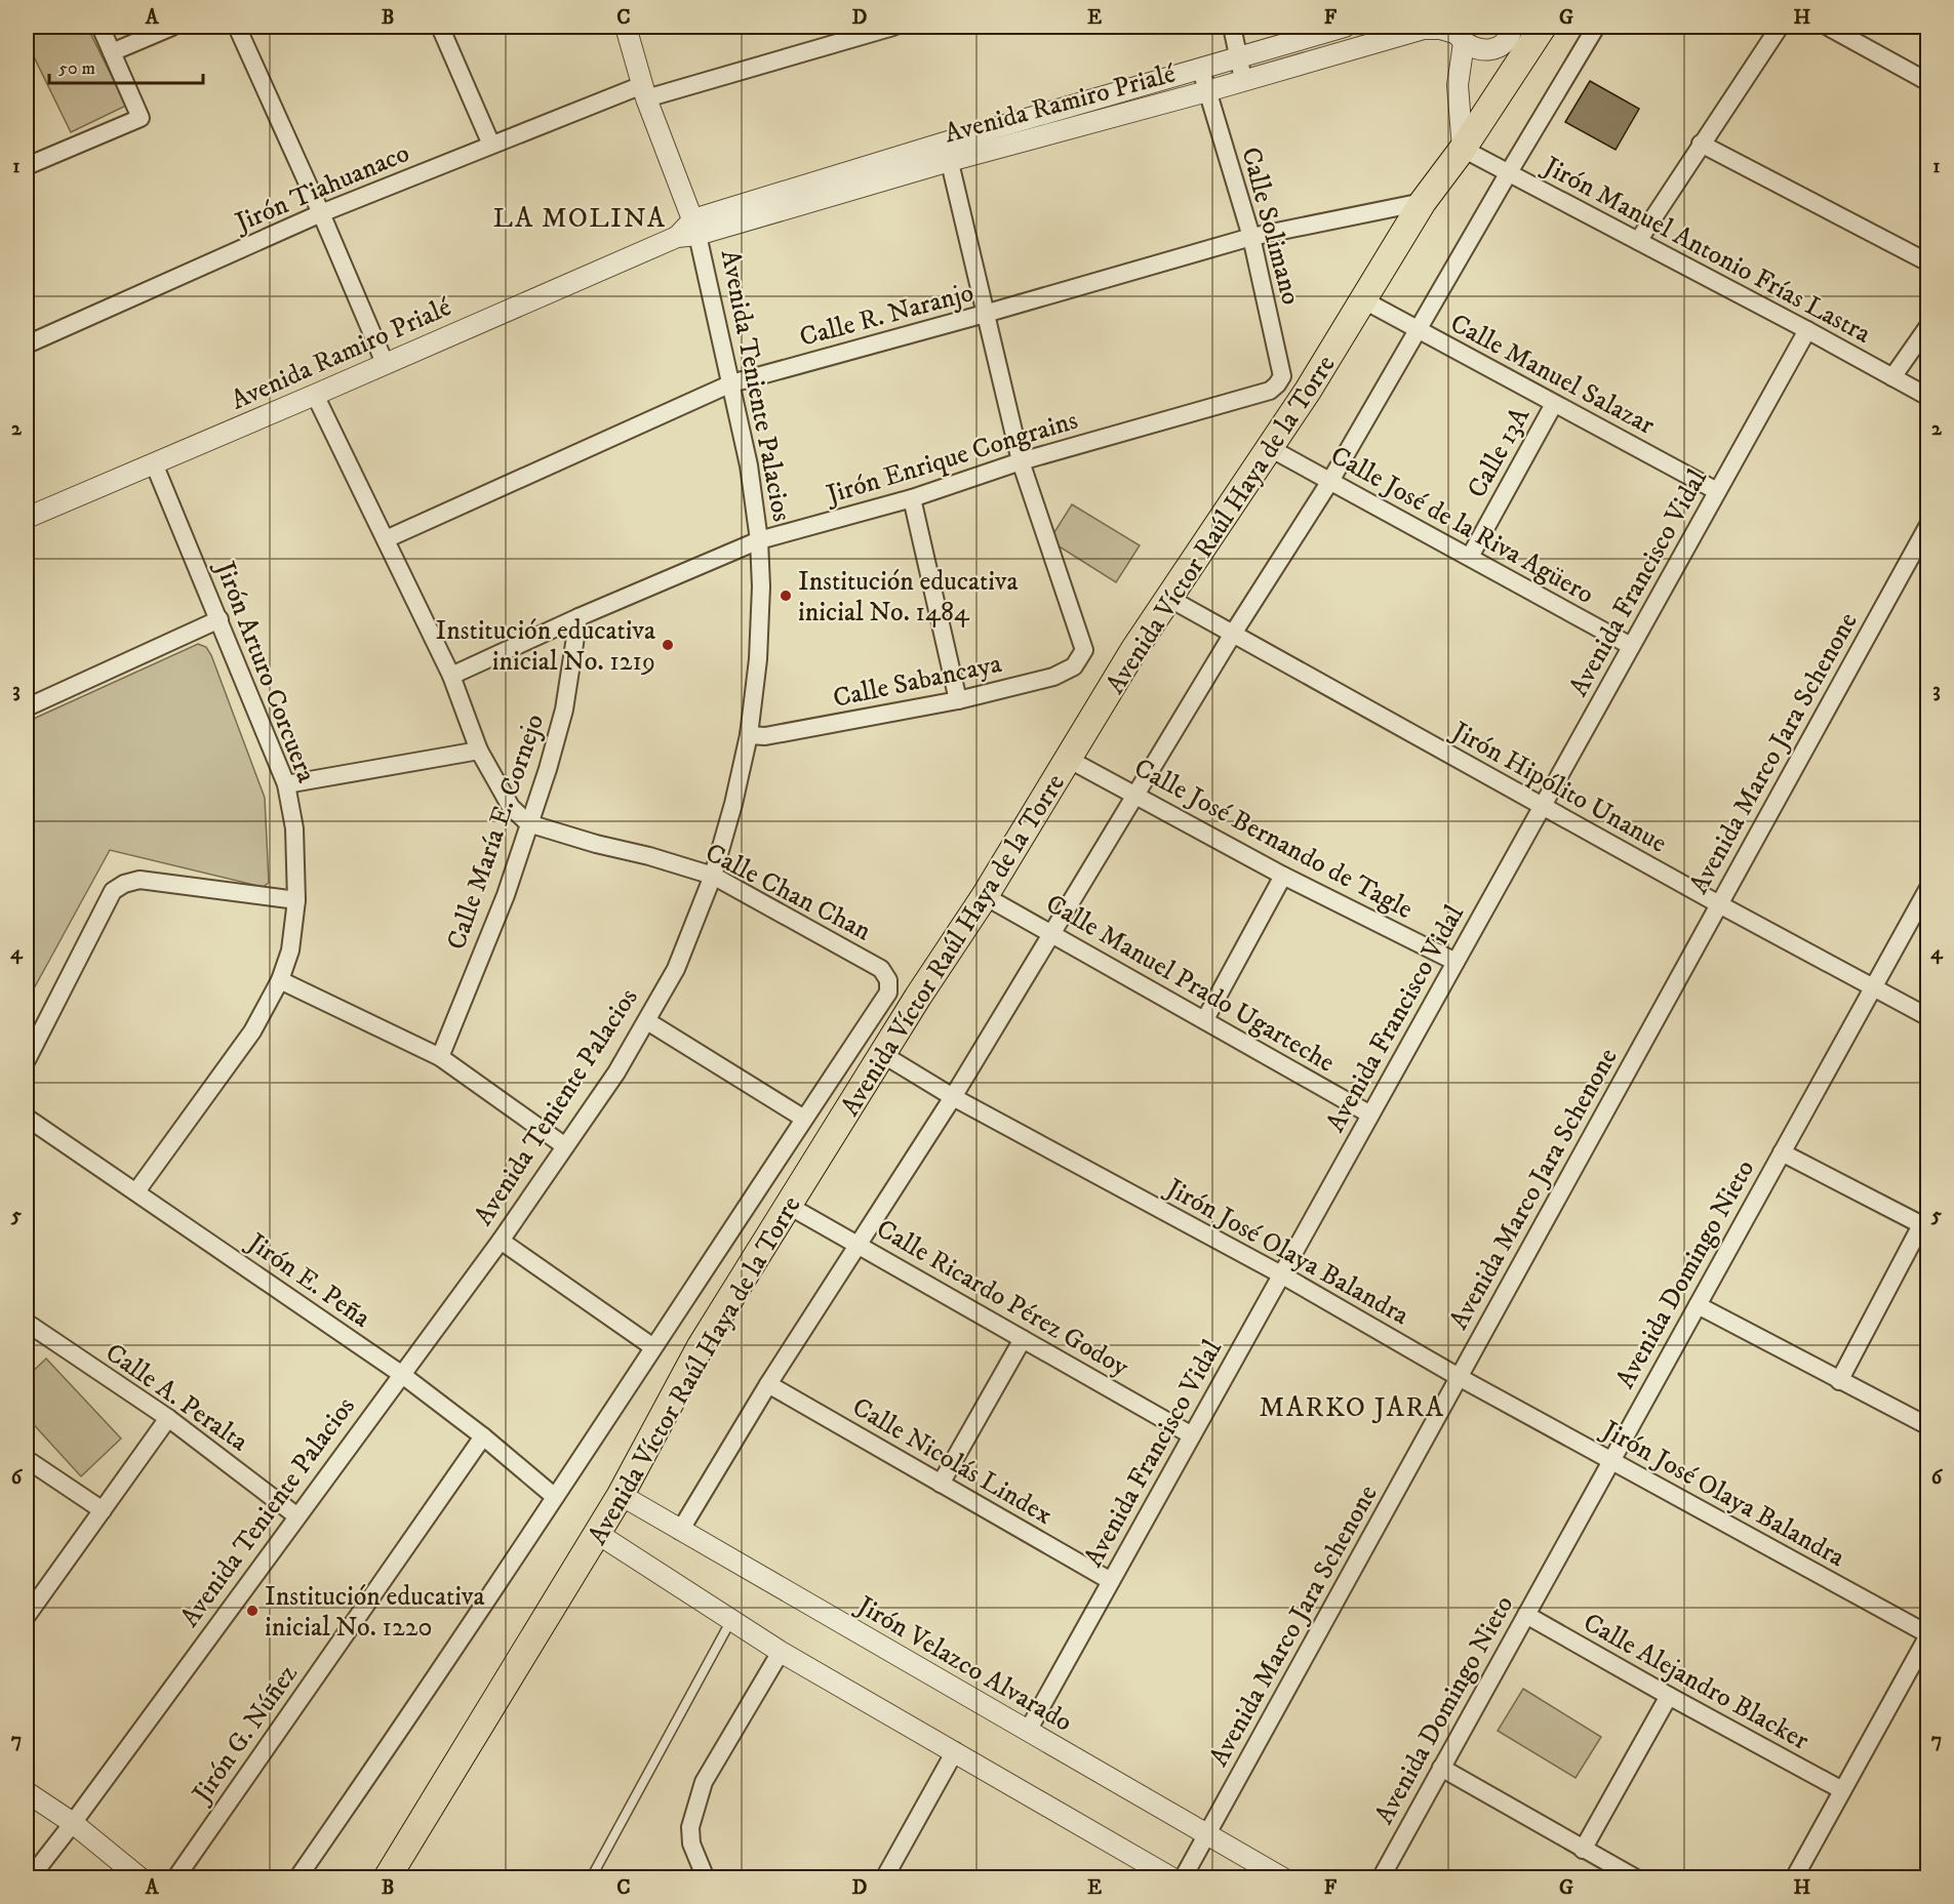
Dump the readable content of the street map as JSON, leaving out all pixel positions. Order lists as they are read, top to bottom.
{
  "streets": {
    "main road": ["Avenida Víctor Raúl Haya de la Torre"],
    "street": [
      "Avenida Ramiro Prialé",
      "Jirón Tiahuanaco",
      "Calle Solimano",
      "Jirón Manuel Antonio Frías Lastra",
      "Calle R. Naranjo",
      "Calle Manuel Salazar",
      "Avenida Teniente Palacios",
      "Calle 13A",
      "Jirón Enrique Congrains",
      "Calle José de la Riva Agüero",
      "Avenida Francisco Vidal",
      "Jirón Arturo Corcuera",
      "Calle Sabancaya",
      "Avenida Marco Jara Schenone",
      "Jirón Hipólito Unanue",
      "Calle María E. Cornejo",
      "Calle José Bernando de Tagle",
      "Calle Chan Chan",
      "Calle Manuel Prado Ugarteche",
      "Jirón José Olaya Balandra",
      "Avenida Domingo Nieto",
      "Jirón E. Peña",
      "Calle Ricardo Pérez Godoy",
      "Calle A. Peralta",
      "Calle Nicolás Lindex",
      "Jirón Velazco Alvarado",
      "Calle Alejandro Blacker",
      "Jirón G. Núñez"
    ]
  },
  "crossings": [
    ["Avenida Ramiro Prialé", "Calle Solimano"],
    ["Avenida Ramiro Prialé", "Avenida Teniente Palacios"],
    ["Avenida Ramiro Prialé", "Jirón Arturo Corcuera"],
    ["Jirón Tiahuanaco", "Avenida Teniente Palacios"],
    ["Calle Solimano", "Calle R. Naranjo"],
    ["Calle Solimano", "Jirón Enrique Congrains"],
    ["Jirón Manuel Antonio Frías Lastra", "Avenida Víctor Raúl Haya de la Torre"],
    ["Jirón Manuel Antonio Frías Lastra", "Avenida Francisco Vidal"],
    ["Calle R. Naranjo", "Avenida Teniente Palacios"],
    ["Calle R. Naranjo", "Avenida Víctor Raúl Haya de la Torre"],
    ["Calle Manuel Salazar", "Calle 13A"],
    ["Calle Manuel Salazar", "Avenida Víctor Raúl Haya de la Torre"],
    ["Calle Manuel Salazar", "Avenida Francisco Vidal"],
    ["Avenida Teniente Palacios", "Jirón Enrique Congrains"],
    ["Avenida Teniente Palacios", "Calle Sabancaya"],
    ["Avenida Teniente Palacios", "Calle Chan Chan"],
    ["Avenida Teniente Palacios", "Jirón E. Peña"],
    ["Avenida Teniente Palacios", "Calle A. Peralta"],
    ["Calle 13A", "Calle José de la Riva Agüero"],
    ["Jirón Enrique Congrains", "Calle Sabancaya"],
    ["Jirón Enrique Congrains", "Calle María E. Cornejo"],
    ["Avenida Víctor Raúl Haya de la Torre", "Calle José de la Riva Agüero"],
    ["Avenida Víctor Raúl Haya de la Torre", "Jirón Hipólito Unanue"],
    ["Avenida Víctor Raúl Haya de la Torre", "Calle José Bernando de Tagle"],
    ["Avenida Víctor Raúl Haya de la Torre", "Calle Manuel Prado Ugarteche"],
    ["Avenida Víctor Raúl Haya de la Torre", "Jirón José Olaya Balandra"],
    ["Avenida Víctor Raúl Haya de la Torre", "Calle Ricardo Pérez Godoy"],
    ["Avenida Víctor Raúl Haya de la Torre", "Jirón Velazco Alvarado"],
    ["Calle José de la Riva Agüero", "Avenida Francisco Vidal"],
    ["Avenida Francisco Vidal", "Jirón Hipólito Unanue"],
    ["Avenida Francisco Vidal", "Calle José Bernando de Tagle"],
    ["Avenida Francisco Vidal", "Calle Manuel Prado Ugarteche"],
    ["Avenida Francisco Vidal", "Jirón José Olaya Balandra"],
    ["Avenida Francisco Vidal", "Calle Ricardo Pérez Godoy"],
    ["Avenida Francisco Vidal", "Calle Nicolás Lindex"],
    ["Avenida Francisco Vidal", "Jirón Velazco Alvarado"],
    ["Jirón Arturo Corcuera", "Jirón E. Peña"],
    ["Avenida Marco Jara Schenone", "Jirón Hipólito Unanue"],
    ["Avenida Marco Jara Schenone", "Jirón José Olaya Balandra"],
    ["Avenida Marco Jara Schenone", "Jirón Velazco Alvarado"],
    ["Jirón Hipólito Unanue", "Avenida Domingo Nieto"],
    ["Calle María E. Cornejo", "Calle Chan Chan"],
    ["Jirón José Olaya Balandra", "Avenida Domingo Nieto"],
    ["Avenida Domingo Nieto", "Calle Alejandro Blacker"],
    ["Jirón E. Peña", "Jirón G. Núñez"]
  ],
  "districts": ["LA MOLINA", "MARKO JARA"],
  "places": ["Institución educativa inicial No. 1484", "Institución educativa inicial No. 1219", "Institución educativa inicial No. 1220"],
  "scale_bar": "50 m",
  "grid": {
    "columns": [
      "A",
      "B",
      "C",
      "D",
      "E",
      "F",
      "G",
      "H"
    ],
    "rows": [
      "1",
      "2",
      "3",
      "4",
      "5",
      "6",
      "7"
    ]
  }
}
